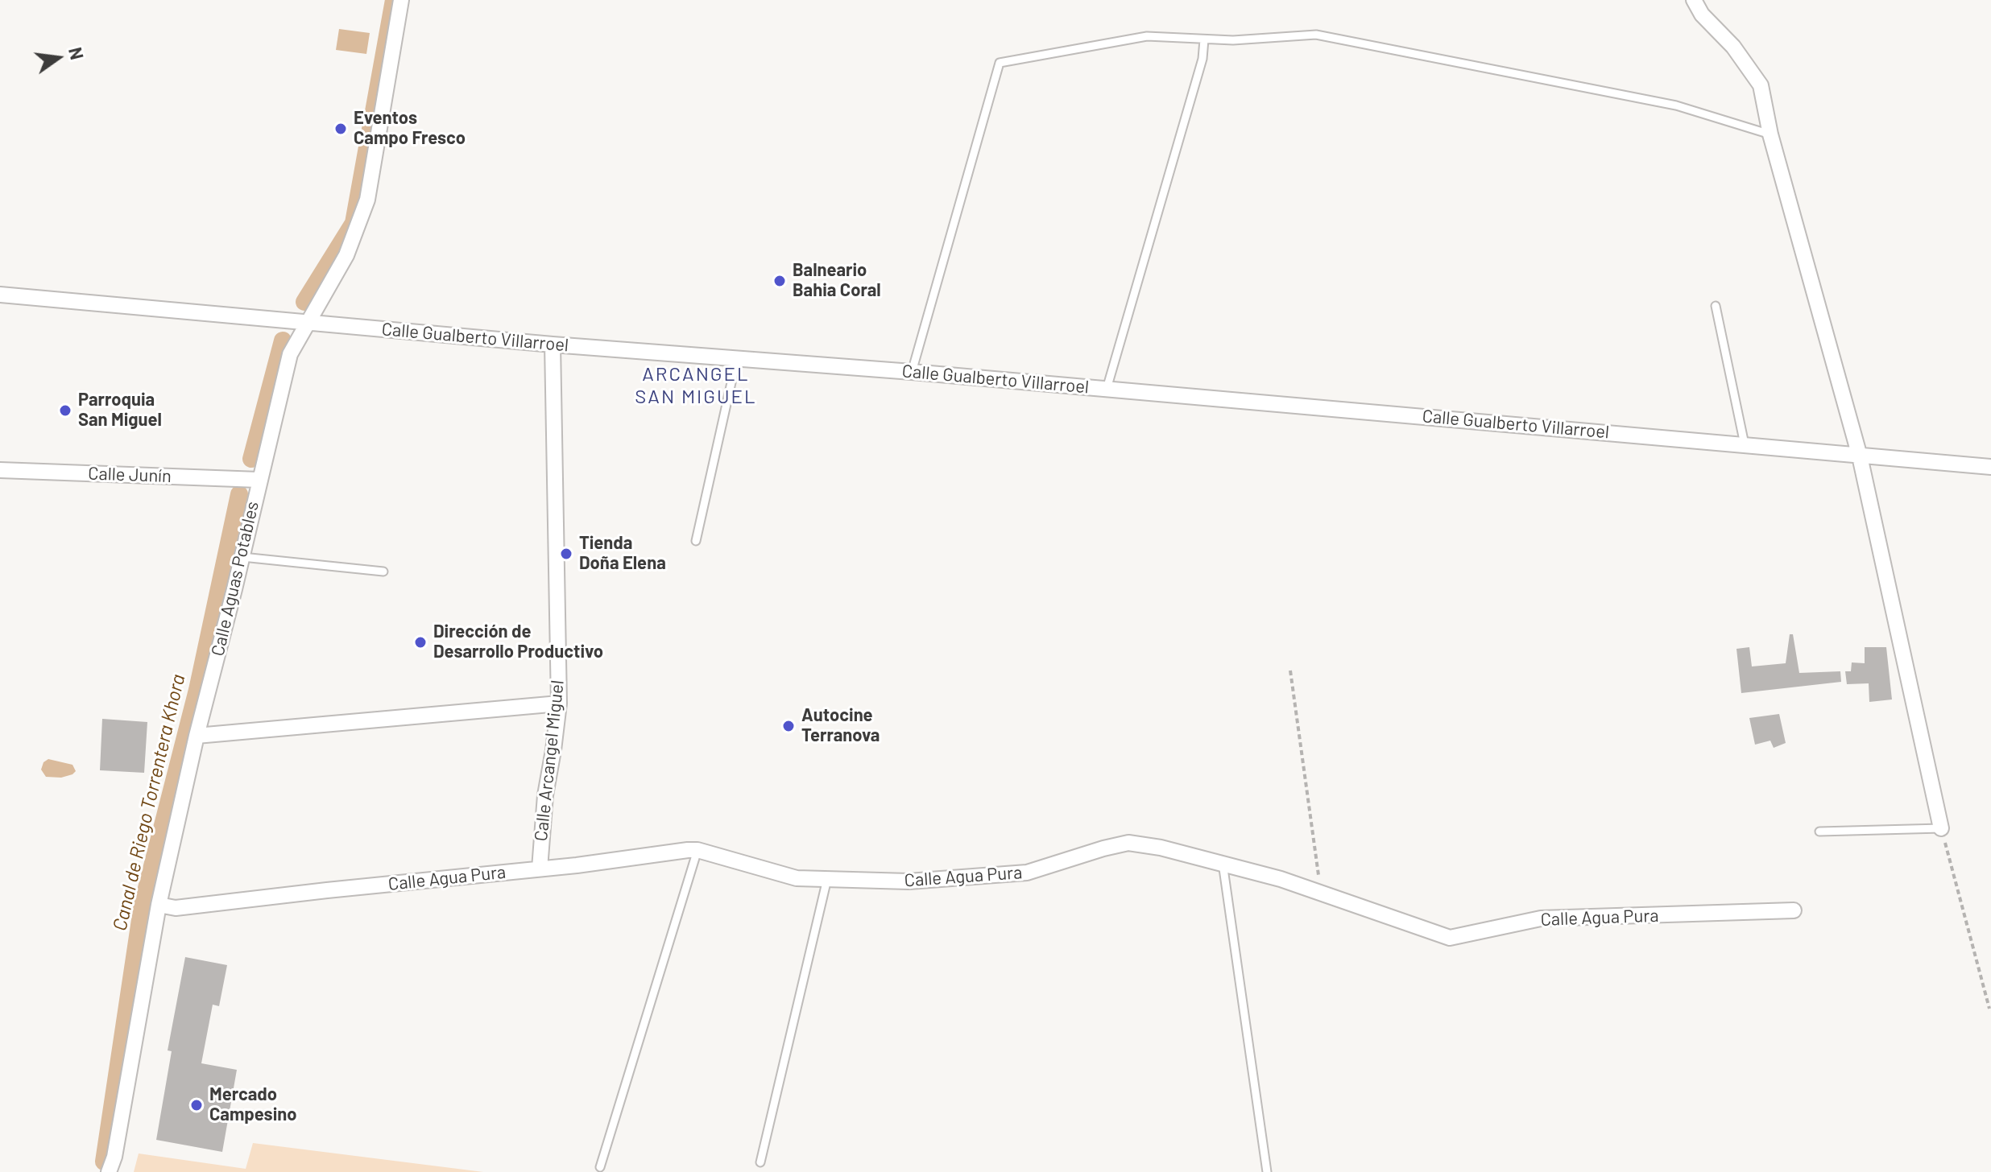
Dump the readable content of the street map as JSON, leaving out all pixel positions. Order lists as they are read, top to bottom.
{
  "streets": {
    "street": [
      "Calle Gualberto Villarroel",
      "Calle Junín",
      "Calle Aguas Potables",
      "Calle Arcangel Miguel",
      "Calle Agua Pura"
    ]
  },
  "crossings": [
    ["Calle Gualberto Villarroel", "Calle Aguas Potables"],
    ["Calle Gualberto Villarroel", "Calle Arcangel Miguel"],
    ["Calle Junín", "Calle Aguas Potables"],
    ["Calle Aguas Potables", "Calle Agua Pura"],
    ["Calle Arcangel Miguel", "Calle Agua Pura"]
  ],
  "districts": ["ARCANGEL SAN MIGUEL"],
  "water": ["Canal de Riego Torrentera Khora"],
  "places": [
    "Eventos Campo Fresco",
    "Balneario Bahia Coral",
    "Parroquia San Miguel",
    "Tienda Doña Elena",
    "Dirección de Desarrollo Productivo",
    "Autocine Terranova",
    "Mercado Campesino"
  ],
  "north": "right"
}
